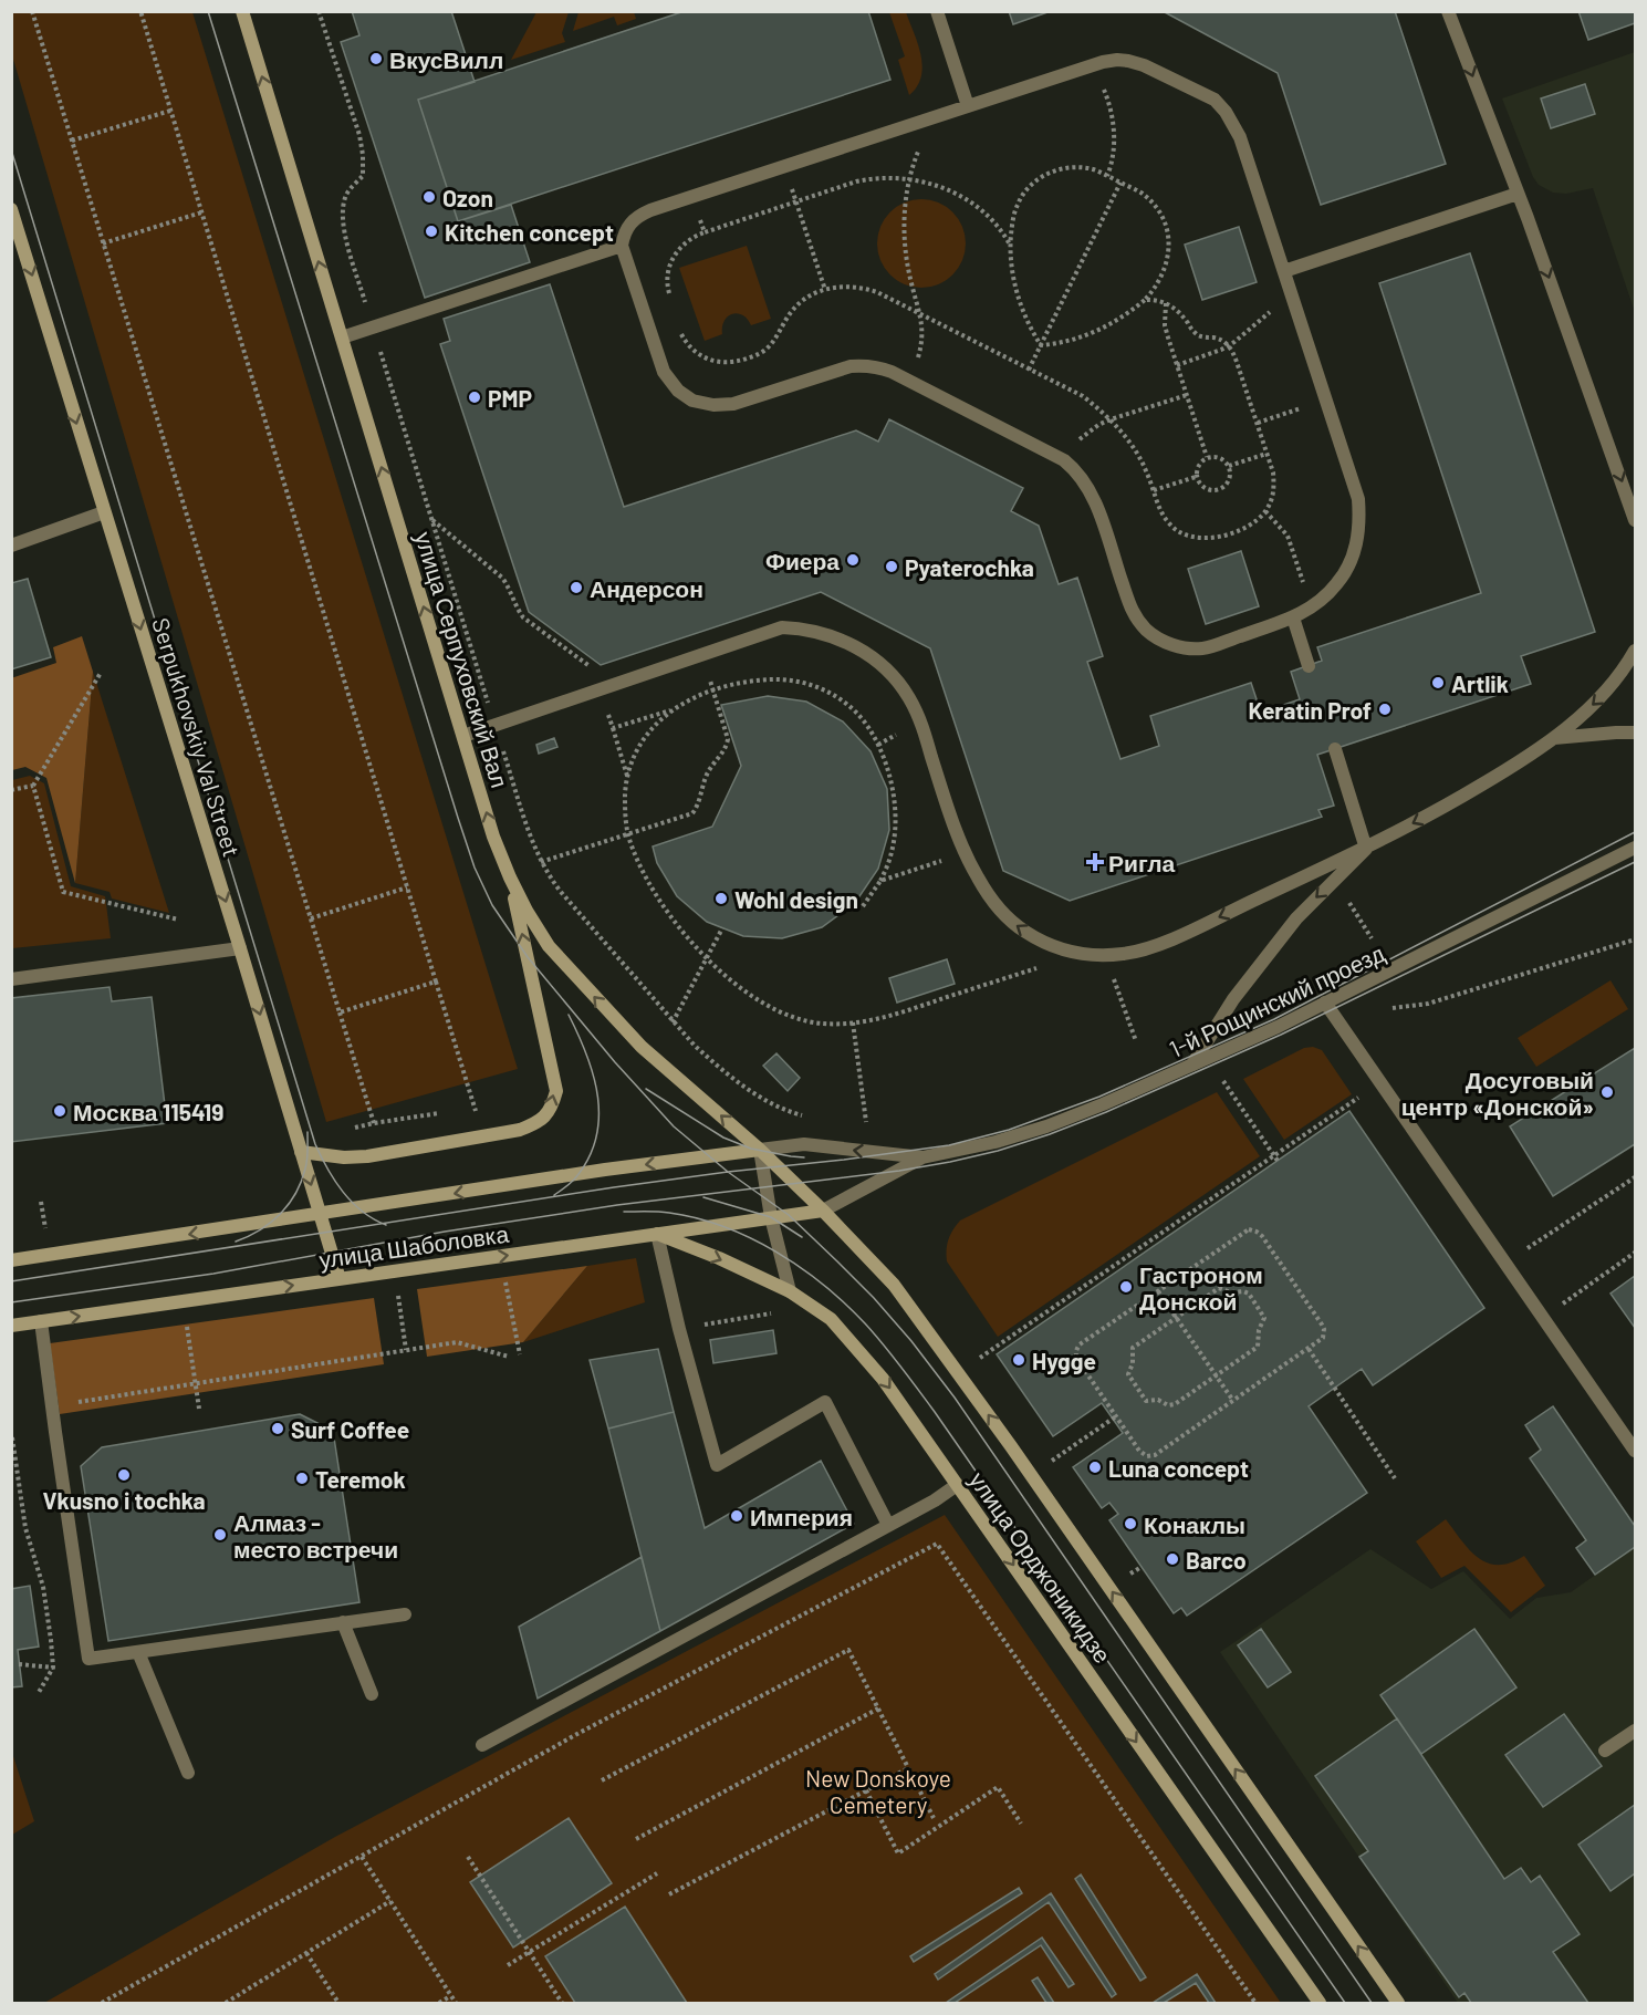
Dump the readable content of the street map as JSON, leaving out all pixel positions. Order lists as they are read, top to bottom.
{
  "streets": {
    "main road": [
      "улица Серпуховский Вал",
      "Serpukhovskiy Val Street",
      "улица Шаболовка",
      "улица Орджоникидзе"
    ],
    "street": ["1-й Рощинский проезд"]
  },
  "crossings": [
    ["улица Серпуховский Вал", "1-й Рощинский проезд"],
    ["улица Серпуховский Вал", "улица Шаболовка"],
    ["улица Серпуховский Вал", "улица Орджоникидзе"],
    ["Serpukhovskiy Val Street", "улица Шаболовка"],
    ["1-й Рощинский проезд", "улица Шаболовка"],
    ["1-й Рощинский проезд", "улица Орджоникидзе"],
    ["улица Шаболовка", "улица Орджоникидзе"]
  ],
  "one_way": ["улица Серпуховский Вал", "Serpukhovskiy Val Street"],
  "parks": ["New Donskoye Cemetery"],
  "places": {
    "other": [
      "ВкусВилл",
      "Ozon",
      "Kitchen concept",
      "PMP",
      "Фиера",
      "Pyaterochka",
      "Андерсон",
      "Artlik",
      "Keratin Prof",
      "Wohl design",
      "Досуговый центр «Донской»",
      "Москва 115419",
      "Гастроном Донской",
      "Hygge",
      "Surf Coffee",
      "Luna concept",
      "Vkusno i tochka",
      "Teremok",
      "Империя",
      "Конаклы",
      "Алмаз - место встречи",
      "Barco"
    ],
    "health": ["Ригла"]
  }
}
